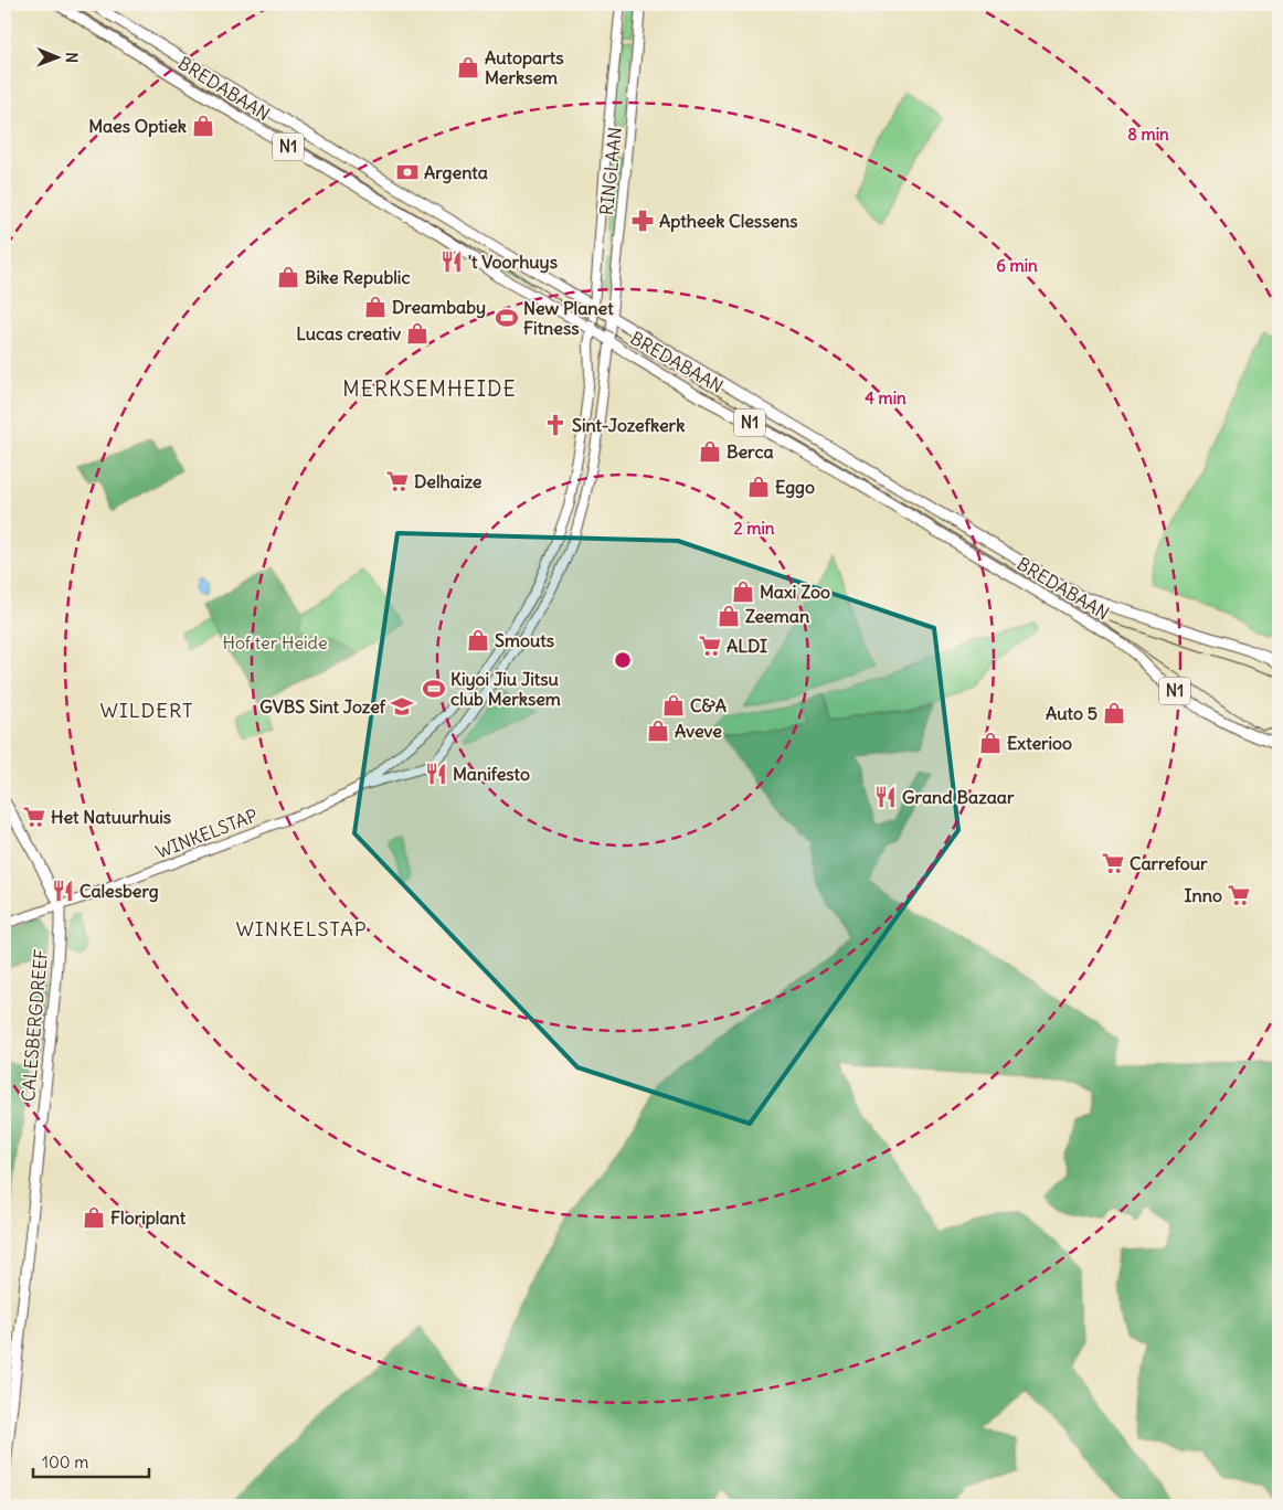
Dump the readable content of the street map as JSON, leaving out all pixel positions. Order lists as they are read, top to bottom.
{
  "streets": {
    "main road": ["BREDABAAN", "N1", "CALESBERGDREEF"],
    "street": ["RINGLAAN", "WINKELSTAP"]
  },
  "crossings": [
    ["BREDABAAN", "RINGLAAN"],
    ["BREDABAAN", "WINKELSTAP"],
    ["RINGLAAN", "WINKELSTAP"],
    ["WINKELSTAP", "CALESBERGDREEF"]
  ],
  "districts": ["MERKSEMHEIDE", "WILDERT", "WINKELSTAP"],
  "parks": ["Hof ter Heide"],
  "places": {
    "shop": [
      "Autoparts Merksem",
      "Maes Optiek",
      "Bike Republic",
      "Dreambaby",
      "Lucas creativ",
      "Berca",
      "Eggo",
      "Maxi Zoo",
      "Zeeman",
      "Smouts",
      "C&A",
      "Auto 5",
      "Aveve",
      "Exterioo",
      "Floriplant"
    ],
    "bank": ["Argenta"],
    "pharmacy": ["Aptheek Clessens"],
    "restaurant": [
      "'t Voorhuys",
      "Manifesto",
      "Grand Bazaar",
      "Calesberg"
    ],
    "sports": ["New Planet Fitness", "Kiyoi Jiu Jitsu club Merksem"],
    "church": ["Sint-Jozefkerk"],
    "supermarket": [
      "Delhaize",
      "ALDI",
      "Het Natuurhuis",
      "Carrefour",
      "Inno"
    ],
    "school or university": ["GVBS Sint Jozef"]
  },
  "scale_bar": "100 m",
  "north": "right",
  "rings": [
    "8 min",
    "6 min",
    "4 min",
    "2 min"
  ]
}
